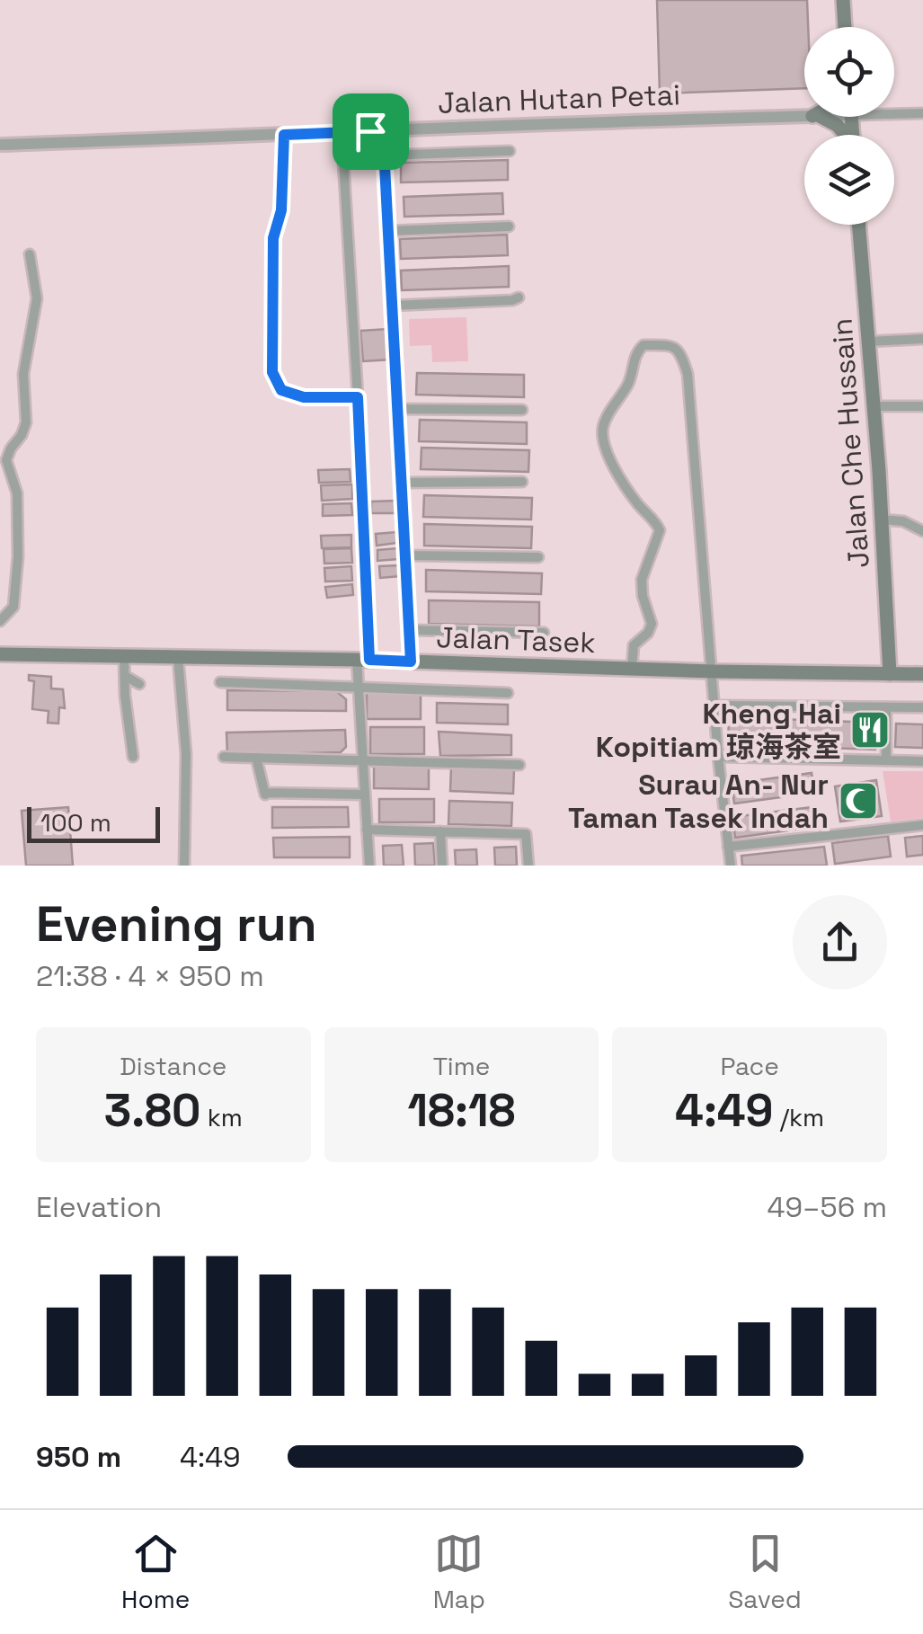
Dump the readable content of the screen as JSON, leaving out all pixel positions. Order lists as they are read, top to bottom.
{
  "streets": {
    "main road": ["Jalan Che Hussain", "Jalan Tasek"],
    "street": ["Jalan Hutan Petai"]
  },
  "crossings": [
    ["Jalan Che Hussain", "Jalan Tasek"]
  ],
  "places": {
    "restaurant": ["Kheng Hai Kopitiam 琼海茶室"],
    "mosque": ["Surau An- Nur Taman Tasek Indah"]
  },
  "scale_bar": "100 m",
  "page": {
    "scale": "100 m",
    "heading": ["Evening run", "21:38 · 4 × 950 m"],
    "stats": [
      ["Distance", "3.80 km"],
      ["Time", "18:18"],
      ["Pace", "4:49 /km"]
    ],
    "chart": ["Elevation", "49–56 m"],
    "list": [
      {
        "name": "950 m",
        "note": "4:49"
      }
    ],
    "tabs": ["Home", "Map", "Saved"]
  }
}
